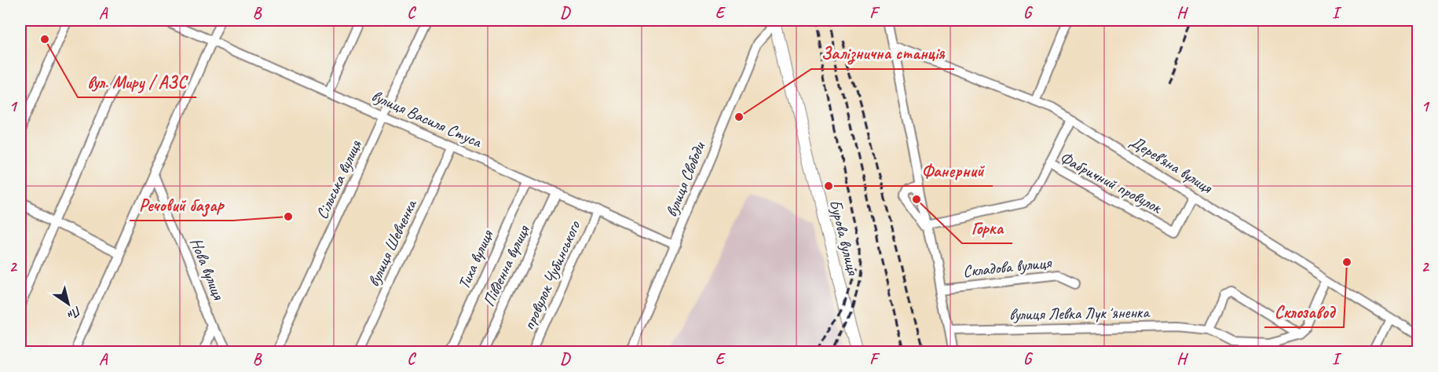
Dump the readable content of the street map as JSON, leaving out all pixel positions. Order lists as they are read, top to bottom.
{
  "streets": {
    "main road": ["Бурова вулиця"],
    "street": [
      "вулиця Василя Стуса",
      "Дерев'яна вулиця",
      "Сільська вулиця",
      "вулиця Свободи",
      "Фабричний провулок",
      "вулиця Шевченка",
      "Тиха вулиця",
      "Південна вулиця",
      "Складова вулиця",
      "Нова вулиця",
      "провулок Чубинського",
      "вулиця Левка Лукʼяненка"
    ]
  },
  "crossings": [
    ["вулиця Василя Стуса", "Сільська вулиця"],
    ["вулиця Василя Стуса", "вулиця Свободи"],
    ["вулиця Василя Стуса", "вулиця Шевченка"],
    ["вулиця Василя Стуса", "Тиха вулиця"],
    ["вулиця Василя Стуса", "Південна вулиця"],
    ["вулиця Василя Стуса", "провулок Чубинського"],
    ["Дерев'яна вулиця", "Фабричний провулок"],
    ["Дерев'яна вулиця", "Складова вулиця"],
    ["вулиця Свободи", "Бурова вулиця"],
    ["Фабричний провулок", "Складова вулиця"],
    ["Складова вулиця", "вулиця Левка Лукʼяненка"]
  ],
  "places": [
    "вул. Миру / АЗС",
    "Залізнична станція",
    "Фанерний",
    "Горка",
    "Речовий базар",
    "Склозавод"
  ],
  "north": "bottom right",
  "grid": {
    "columns": [
      "A",
      "B",
      "C",
      "D",
      "E",
      "F",
      "G",
      "H",
      "I"
    ],
    "rows": ["1", "2"]
  }
}
